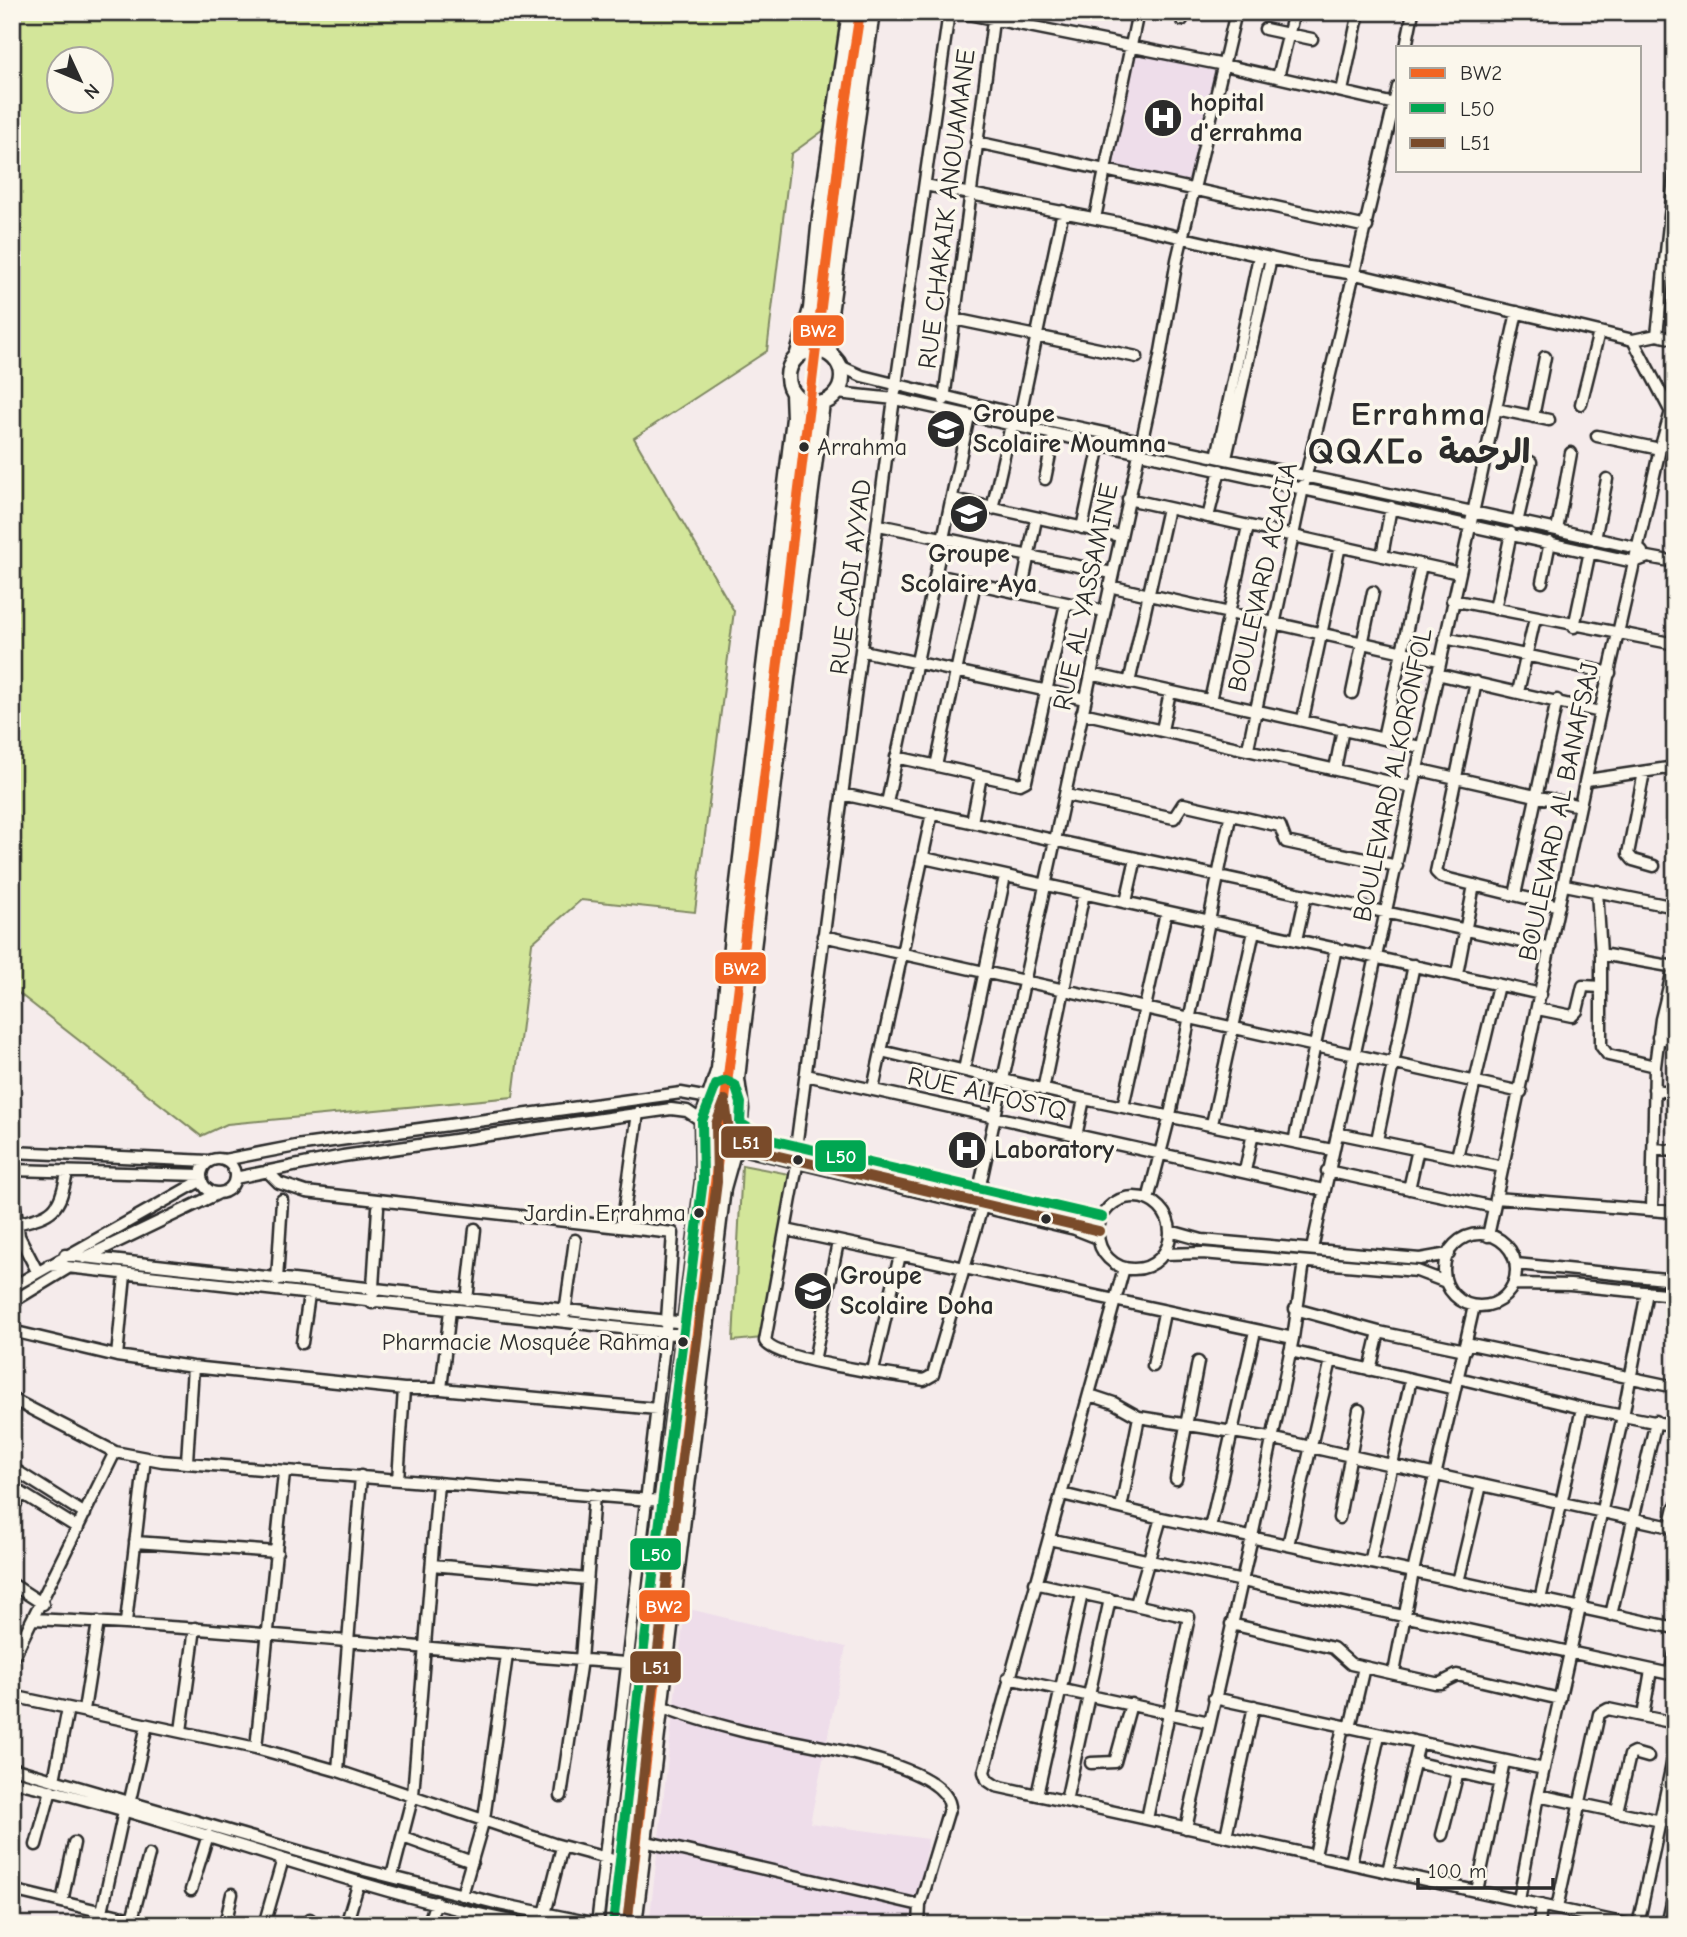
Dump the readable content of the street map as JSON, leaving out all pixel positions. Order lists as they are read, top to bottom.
{
  "streets": {
    "street": [
      "RUE CHAKAIK ANOUAMANE",
      "RUE CADI AYYAD",
      "BOULEVARD ACACIA",
      "RUE AL YASSAMINE",
      "BOULEVARD ALKORONFOL",
      "BOULEVARD AL BANAFSAJ",
      "RUE ALFOSTQ"
    ]
  },
  "crossings": [
    ["RUE CADI AYYAD", "RUE ALFOSTQ"],
    ["RUE AL YASSAMINE", "RUE ALFOSTQ"],
    ["BOULEVARD ALKORONFOL", "RUE ALFOSTQ"]
  ],
  "districts": ["Errahma ⵕⵕⵃⵎⴰ الرحمة"],
  "places": {
    "hospital": ["hopital d'errahma", "Laboratory"],
    "school or university": ["Groupe Scolaire Moumna", "Groupe Scolaire Aya", "Groupe Scolaire Doha"],
    "other": ["Arrahma", "Jardin Errahma", "Pharmacie Mosquée Rahma"]
  },
  "lines": ["transit line BW2", "transit line L50", "transit line L51"],
  "legend": ["BW2", "L50", "L51"],
  "scale_bar": "100 m",
  "north": "bottom right"
}
